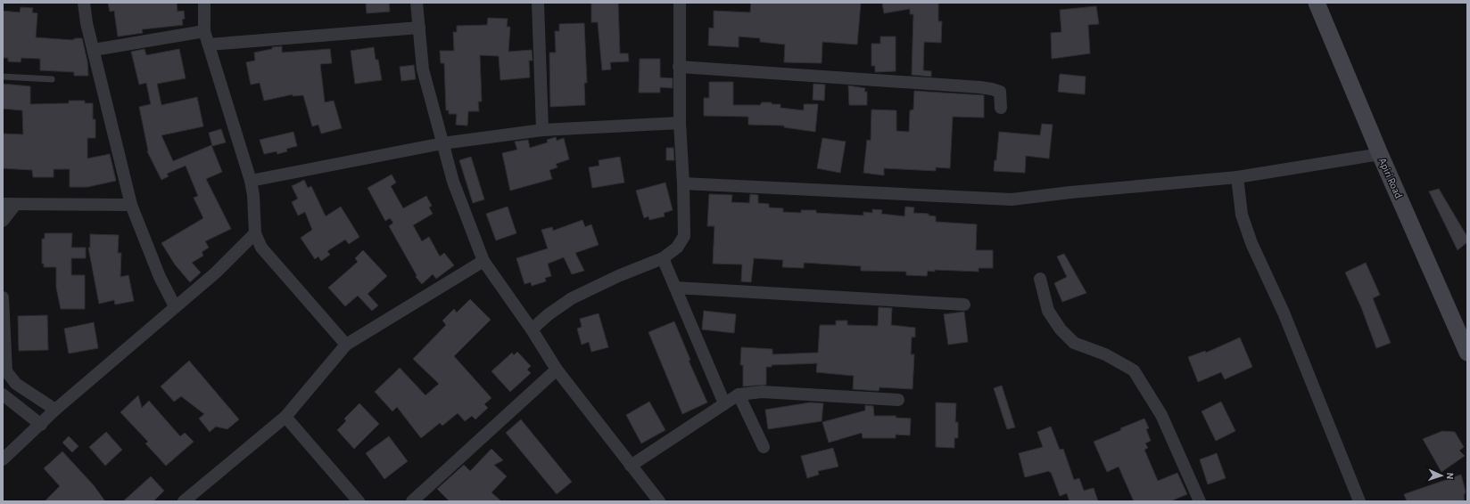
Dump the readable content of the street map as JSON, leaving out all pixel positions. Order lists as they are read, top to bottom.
{
  "streets": {
    "street": ["Apiri Road"]
  },
  "north": "right"
}
